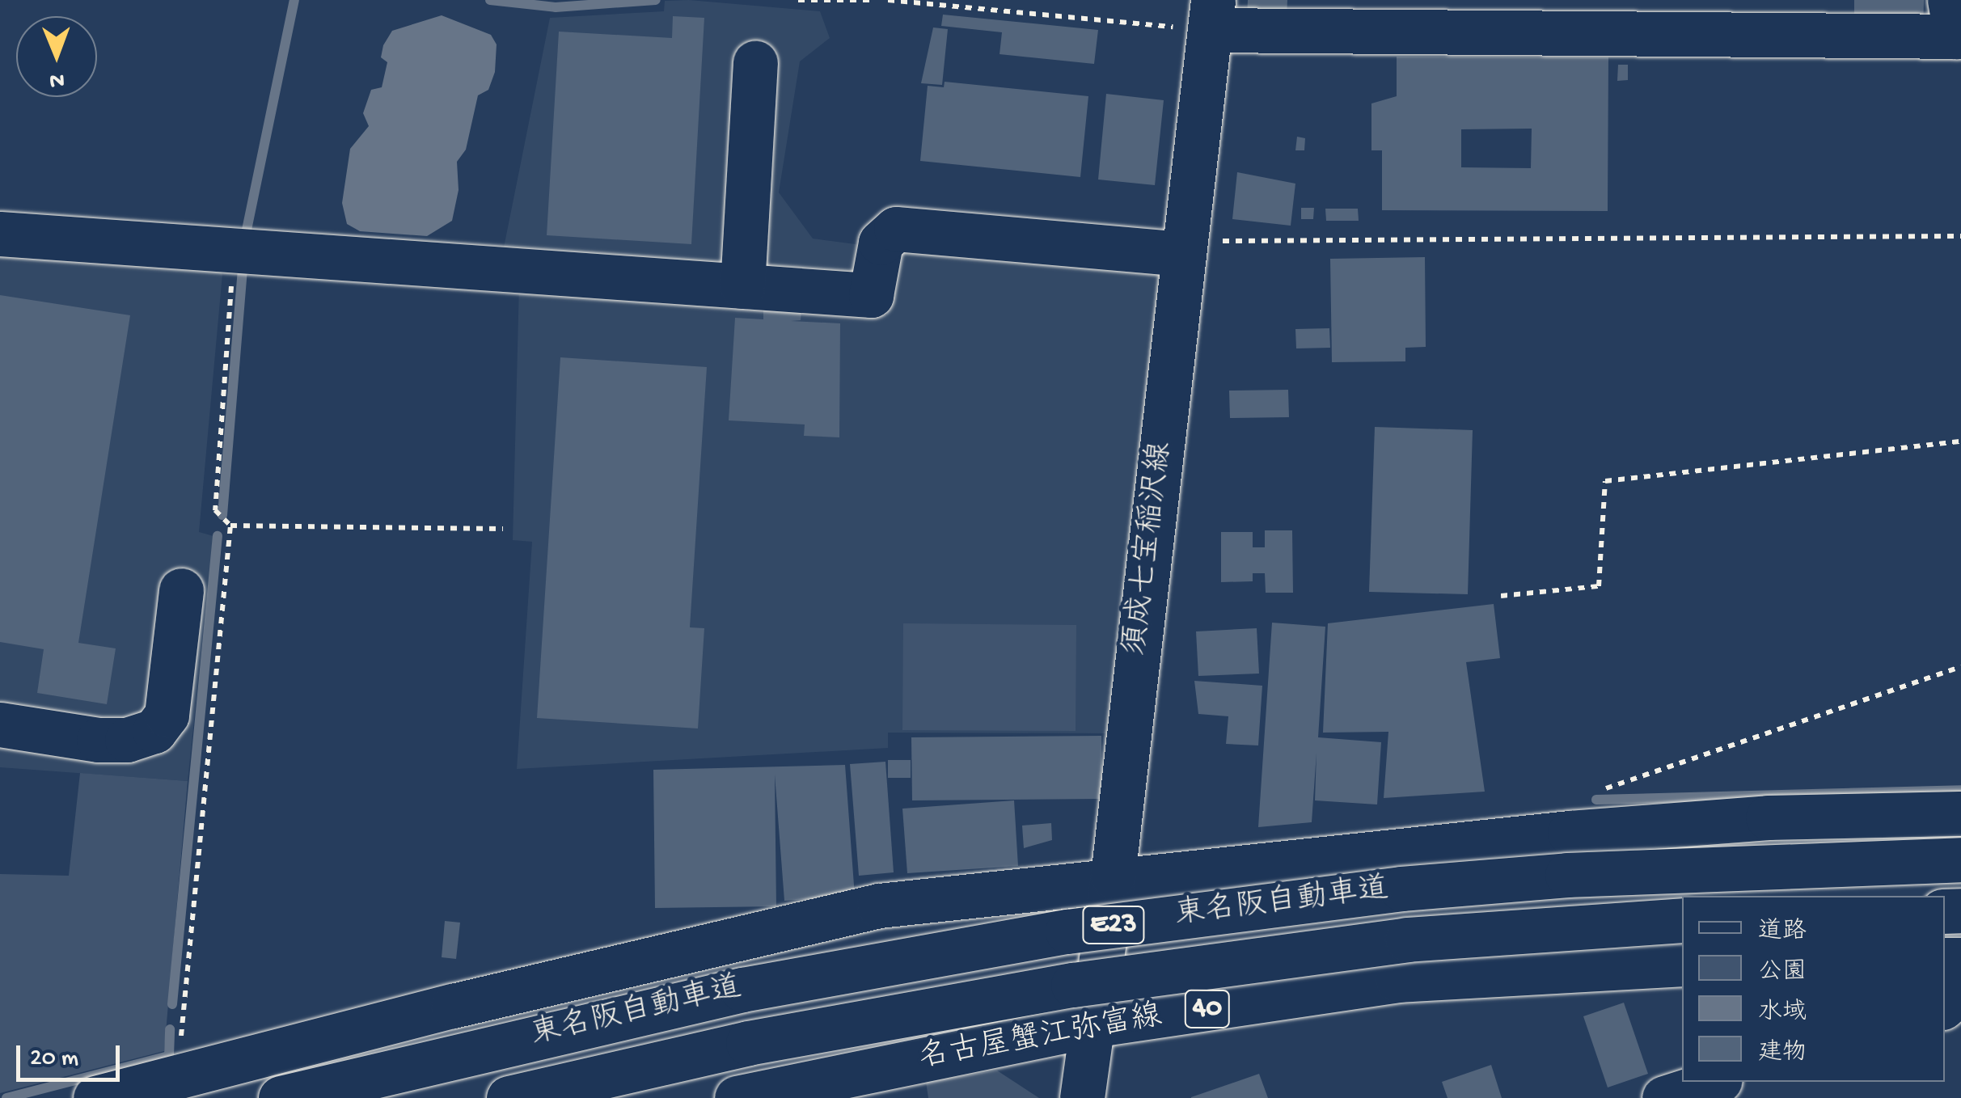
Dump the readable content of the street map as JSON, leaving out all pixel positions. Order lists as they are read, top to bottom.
{
  "streets": {
    "main road": [
      "須成七宝稲沢線",
      "東名阪自動車道",
      "E23",
      "40",
      "名古屋蟹江弥富線"
    ]
  },
  "crossings": [
    ["須成七宝稲沢線", "名古屋蟹江弥富線"]
  ],
  "legend": [
    "道路",
    "公園",
    "水域",
    "建物"
  ],
  "scale_bar": "20 m",
  "north": "bottom"
}
